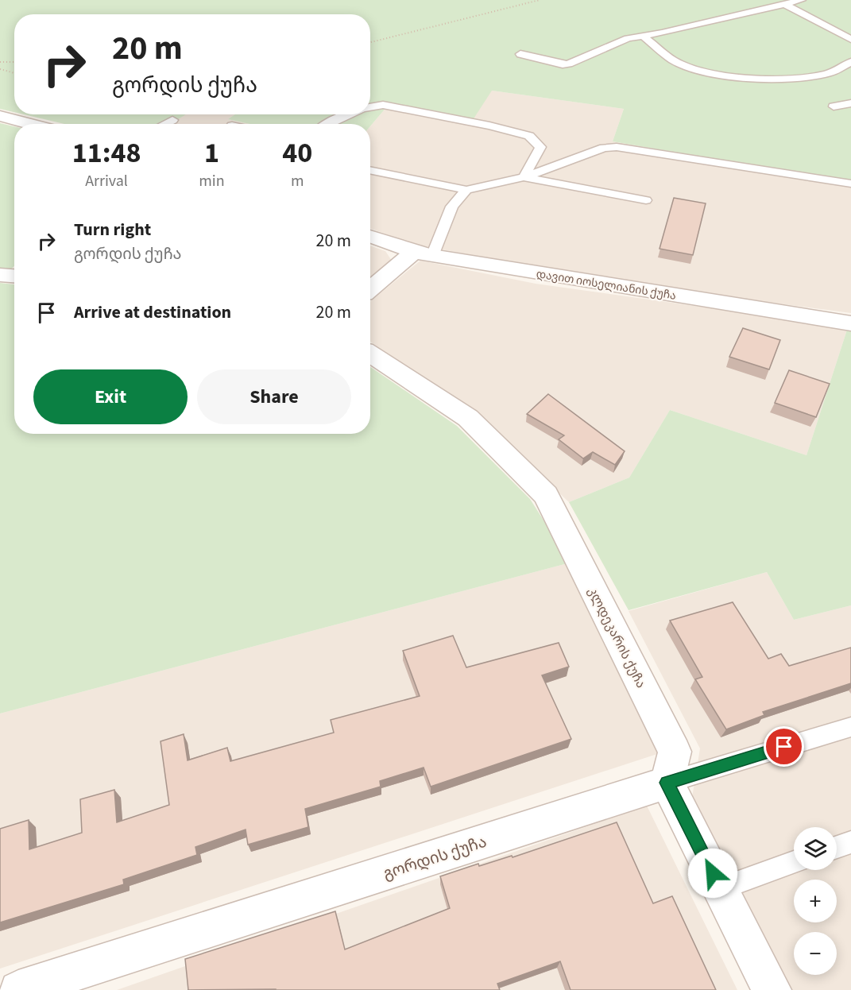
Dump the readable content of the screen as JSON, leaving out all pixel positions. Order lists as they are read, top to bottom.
{
  "streets": {
    "street": ["დავით იოსელიანის ქუჩა", "კლდეკარის ქუჩა", "გორდის ქუჩა"]
  },
  "crossings": [
    ["კლდეკარის ქუჩა", "გორდის ქუჩა"]
  ],
  "page": {
    "turn": ["20 m", "გორდის ქუჩა"],
    "eta": [
      "11:48",
      "Arrival",
      "1",
      "min",
      "40",
      "m"
    ],
    "list": [
      {
        "name": "Turn right",
        "note": "გორდის ქუჩა",
        "value": "20 m"
      },
      {
        "name": "Arrive at destination",
        "value": "20 m"
      }
    ],
    "buttons": ["Exit", "Share"],
    "map_buttons": ["+", "−"]
  }
}
